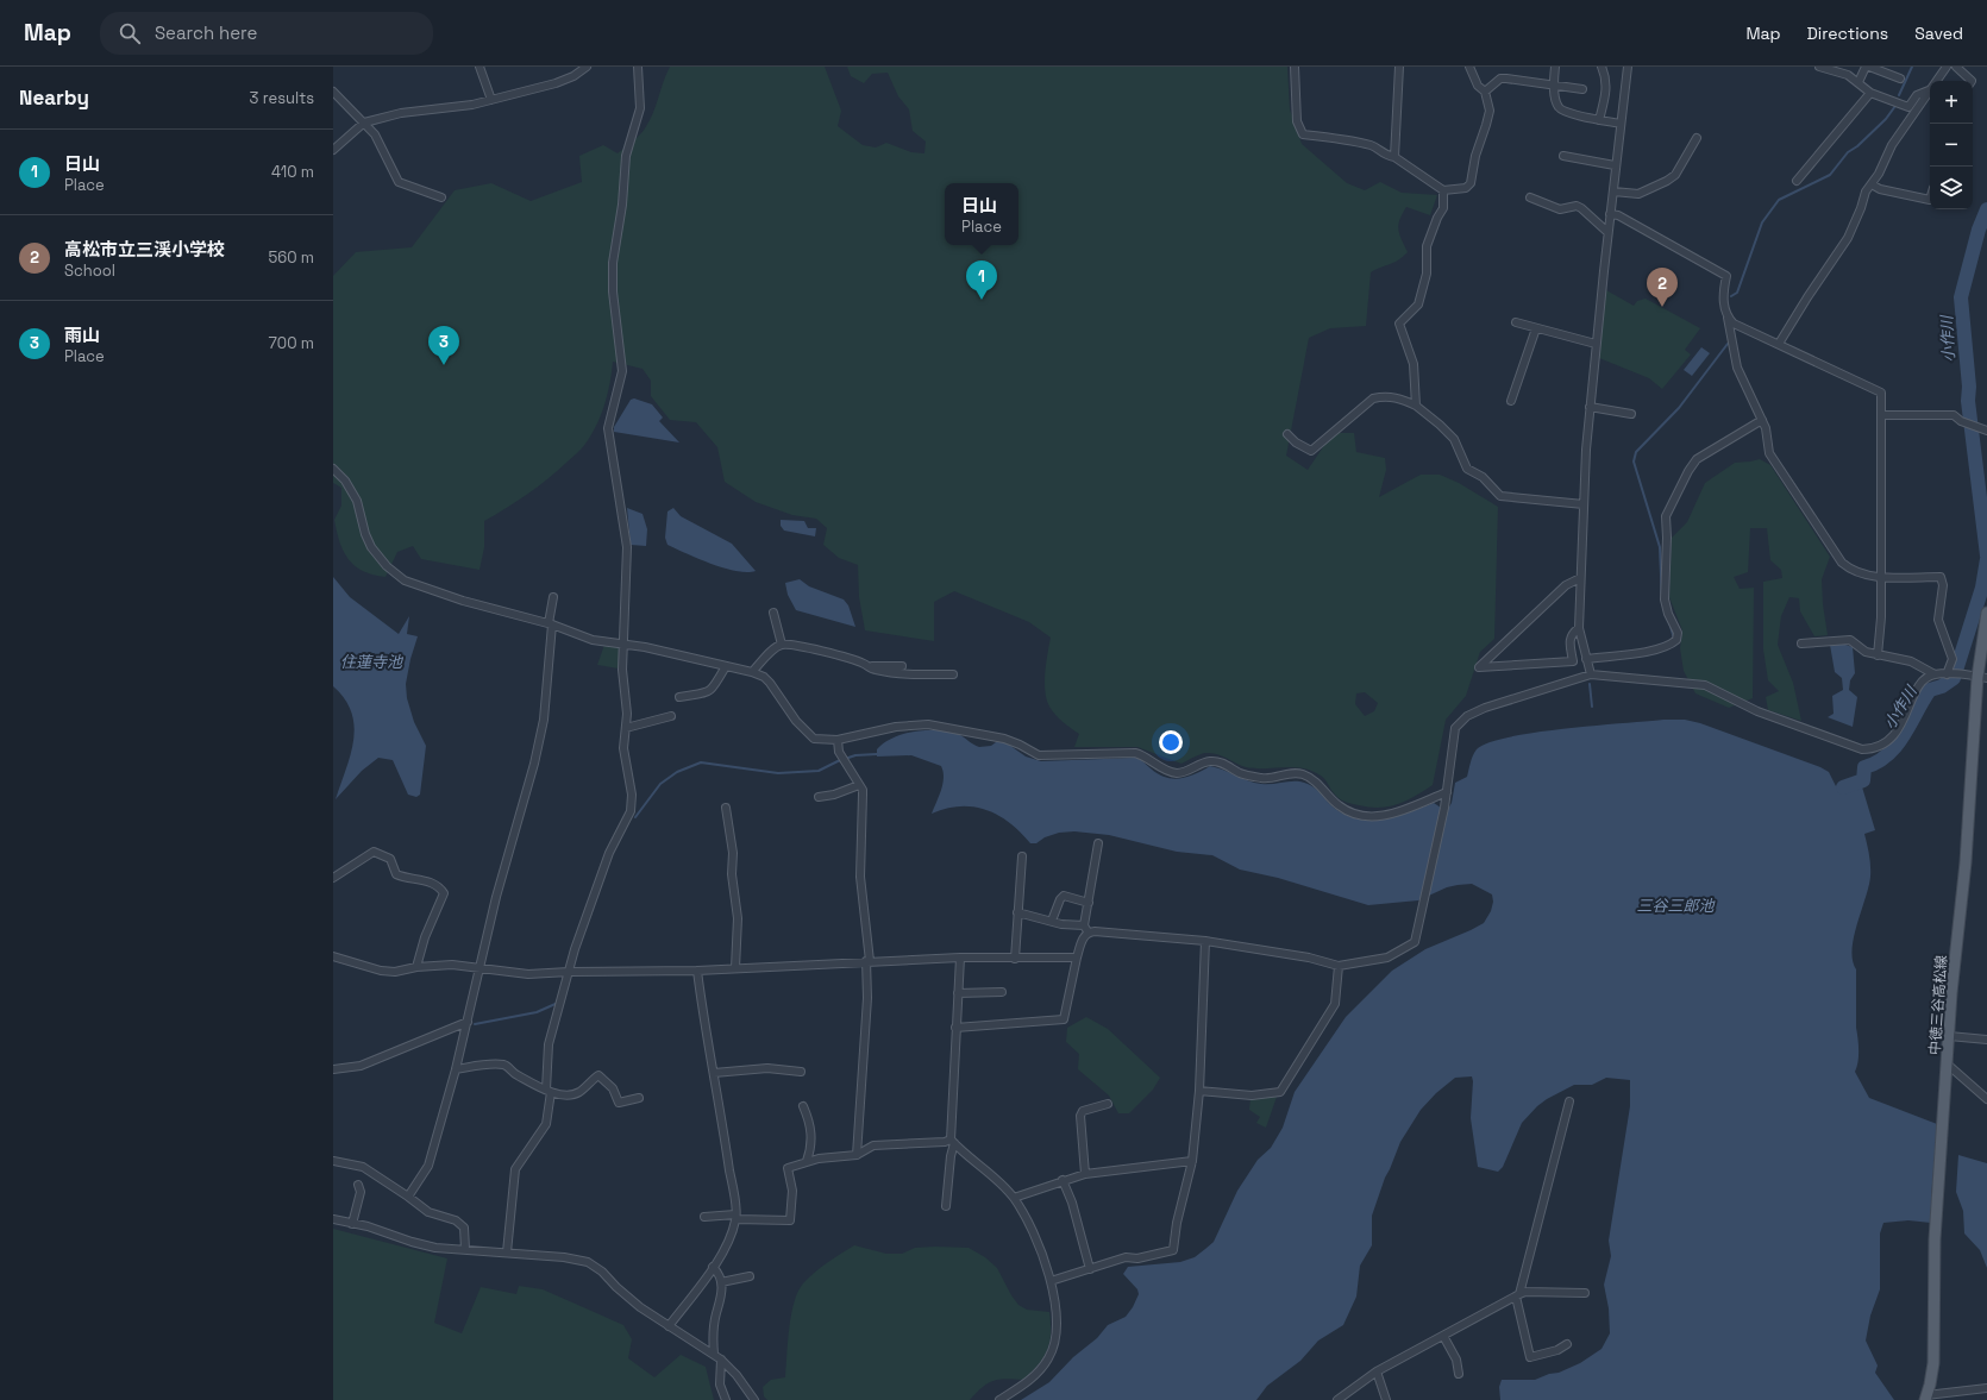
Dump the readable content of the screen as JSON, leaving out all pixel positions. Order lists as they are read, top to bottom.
{
  "streets": {
    "main road": ["中徳三谷高松線"]
  },
  "water": ["小作川", "住蓮寺池", "三谷三郎池"],
  "page": {
    "header": "Map",
    "search": "Search here",
    "nav": ["Map", "Directions", "Saved"],
    "heading": ["Nearby", "3 results"],
    "map_buttons": ["+", "−"],
    "list": [
      {
        "mark": "1",
        "name": "日山",
        "note": "Place",
        "value": "410 m"
      },
      {
        "mark": "2",
        "name": "高松市立三渓小学校",
        "note": "School",
        "value": "560 m"
      },
      {
        "mark": "3",
        "name": "雨山",
        "note": "Place",
        "value": "700 m"
      }
    ],
    "popup": ["日山", "Place"],
    "pins": ["1", "2", "3"]
  }
}
